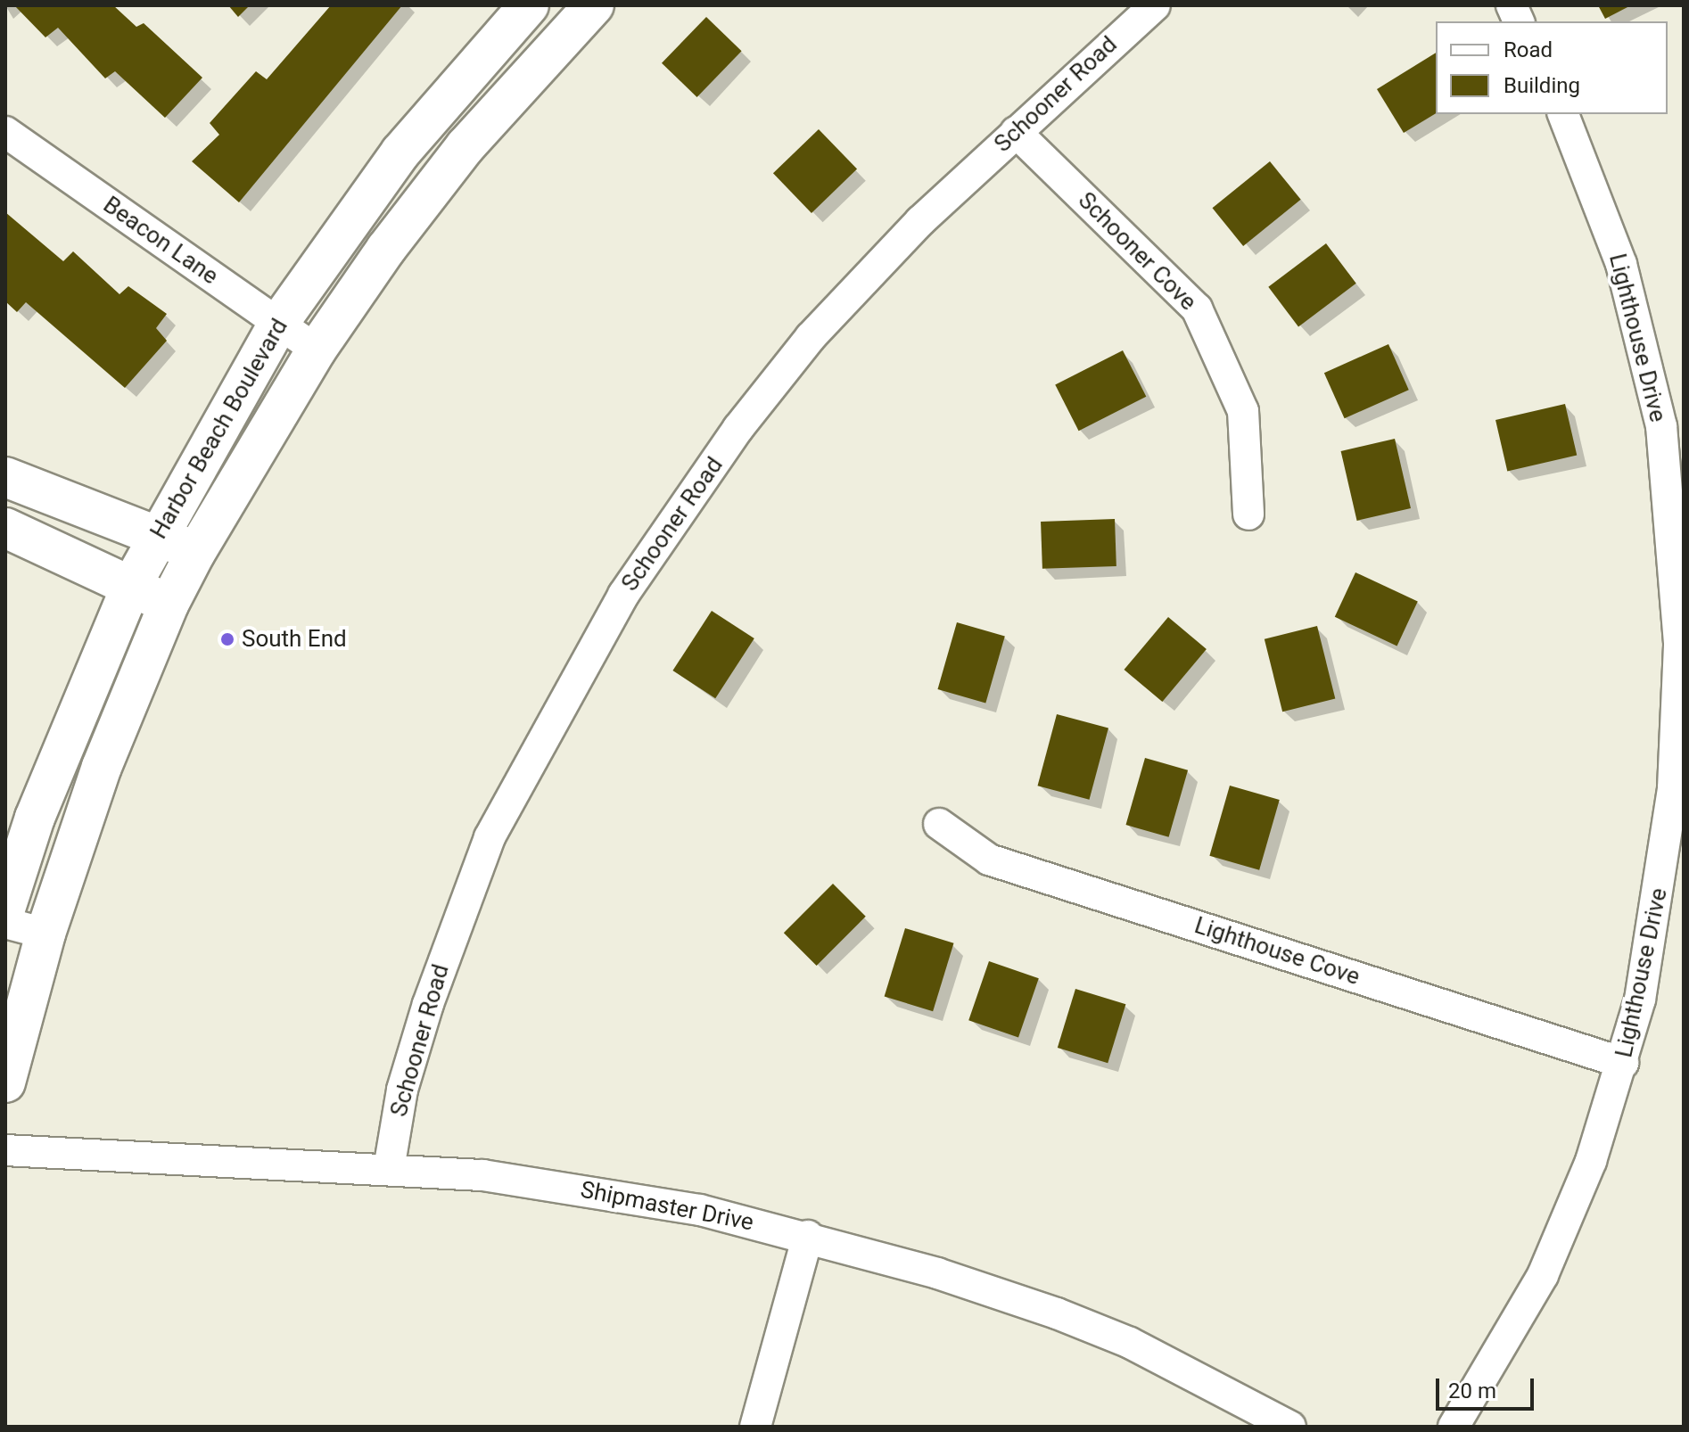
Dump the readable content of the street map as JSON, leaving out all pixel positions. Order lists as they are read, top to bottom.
{
  "streets": {
    "main road": ["Harbor Beach Boulevard"],
    "street": [
      "Schooner Road",
      "Beacon Lane",
      "Schooner Cove",
      "Lighthouse Drive",
      "Lighthouse Cove",
      "Shipmaster Drive"
    ]
  },
  "crossings": [
    ["Schooner Road", "Schooner Cove"],
    ["Schooner Road", "Shipmaster Drive"],
    ["Beacon Lane", "Harbor Beach Boulevard"],
    ["Lighthouse Drive", "Lighthouse Cove"]
  ],
  "places": ["South End"],
  "legend": ["Road", "Building"],
  "scale_bar": "20 m"
}
